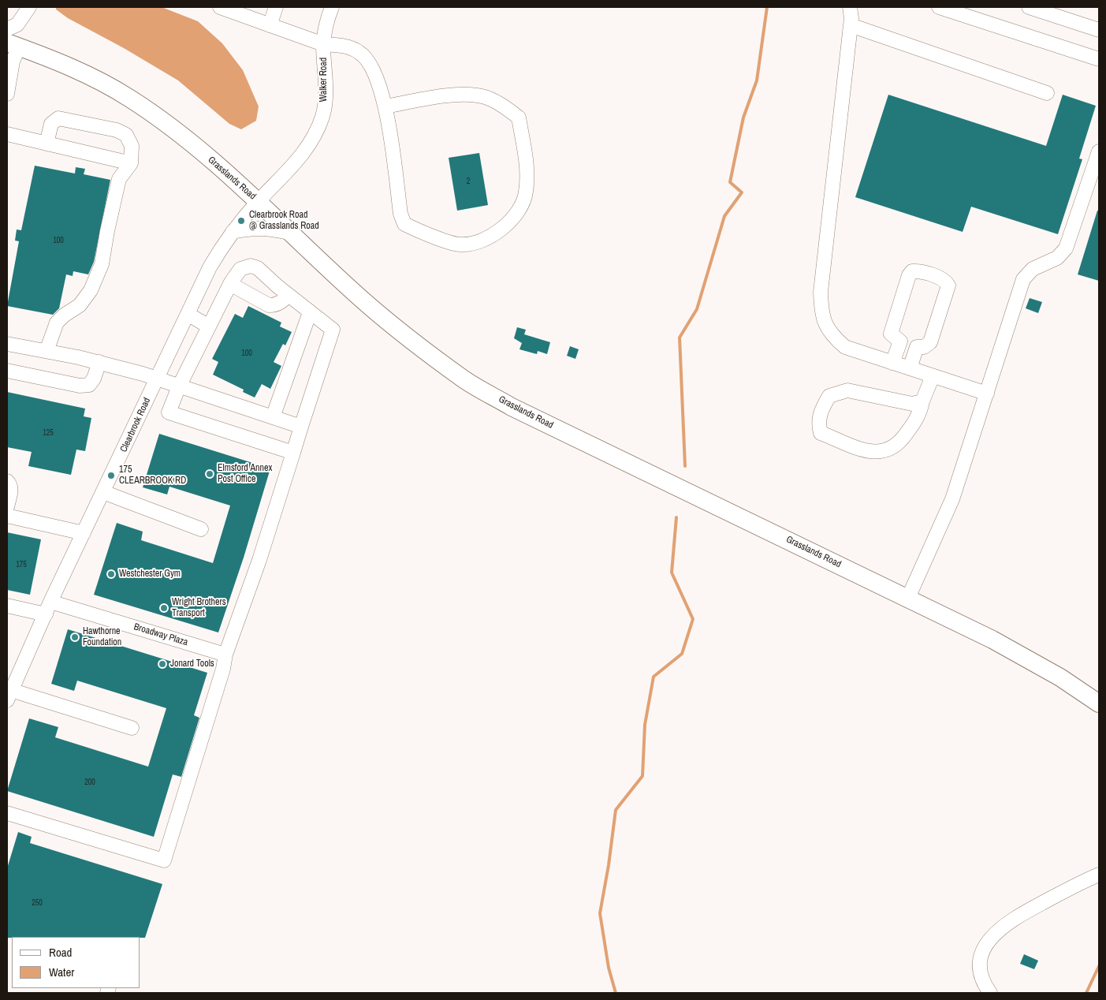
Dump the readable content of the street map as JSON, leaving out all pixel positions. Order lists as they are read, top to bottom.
{
  "streets": {
    "main road": ["Grasslands Road"],
    "street": ["Walker Road", "Clearbrook Road", "Broadway Plaza"]
  },
  "crossings": [
    ["Walker Road", "Grasslands Road"],
    ["Walker Road", "Clearbrook Road"],
    ["Grasslands Road", "Clearbrook Road"],
    ["Clearbrook Road", "Broadway Plaza"]
  ],
  "places": [
    "Clearbrook Road @ Grasslands Road",
    "Elmsford Annex Post Office",
    "175 CLEARBROOK RD",
    "Westchester Gym",
    "Wright Brothers Transport",
    "Hawthorne Foundation",
    "Jonard Tools"
  ],
  "house_numbers": [
    "2",
    "100",
    "100",
    "125",
    "175",
    "200",
    "250"
  ],
  "legend": ["Road", "Water"]
}
